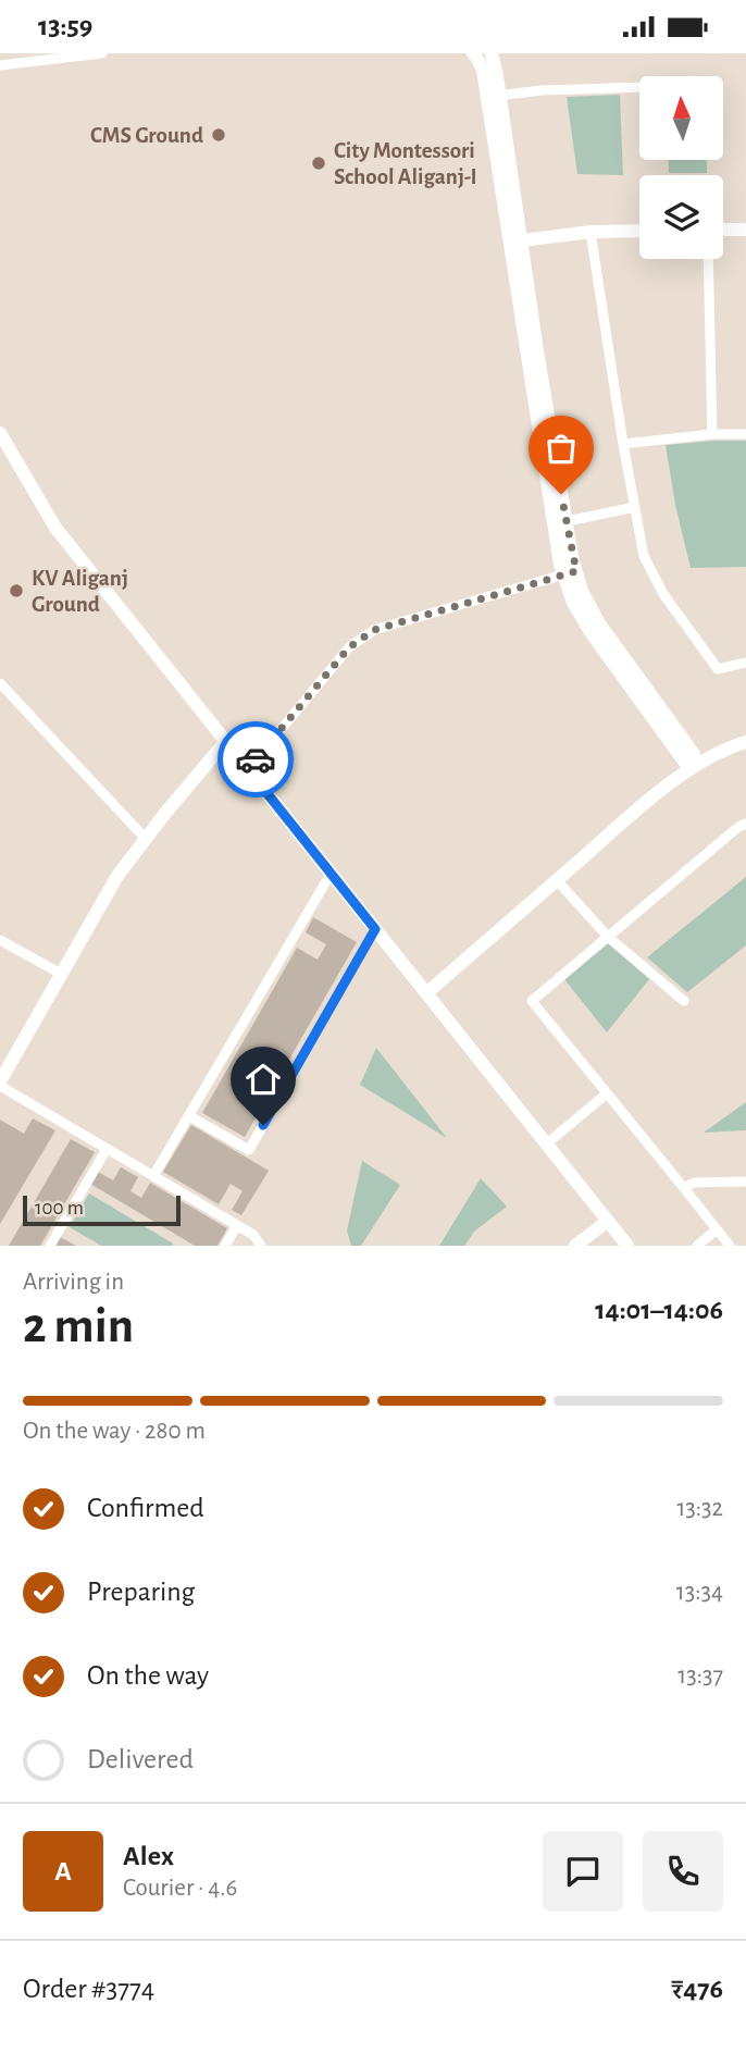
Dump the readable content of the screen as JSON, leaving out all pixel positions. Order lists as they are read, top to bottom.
{
  "places": ["CMS Ground", "City Montessori School Aliganj-I", "KV Aliganj Ground"],
  "scale_bar": "100 m",
  "north": "top",
  "page": {
    "status": "13:59",
    "scale": "100 m",
    "heading": ["2 min", "Arriving in", "14:01–14:06"],
    "panel": [
      "Alex",
      "Courier · 4.6",
      "Order #3774",
      "₹476"
    ],
    "bar": "On the way · 280 m",
    "list": [
      ["Confirmed", "13:32"],
      ["Preparing", "13:34"],
      ["On the way", "13:37"],
      "Delivered"
    ],
    "round": "A"
  }
}
